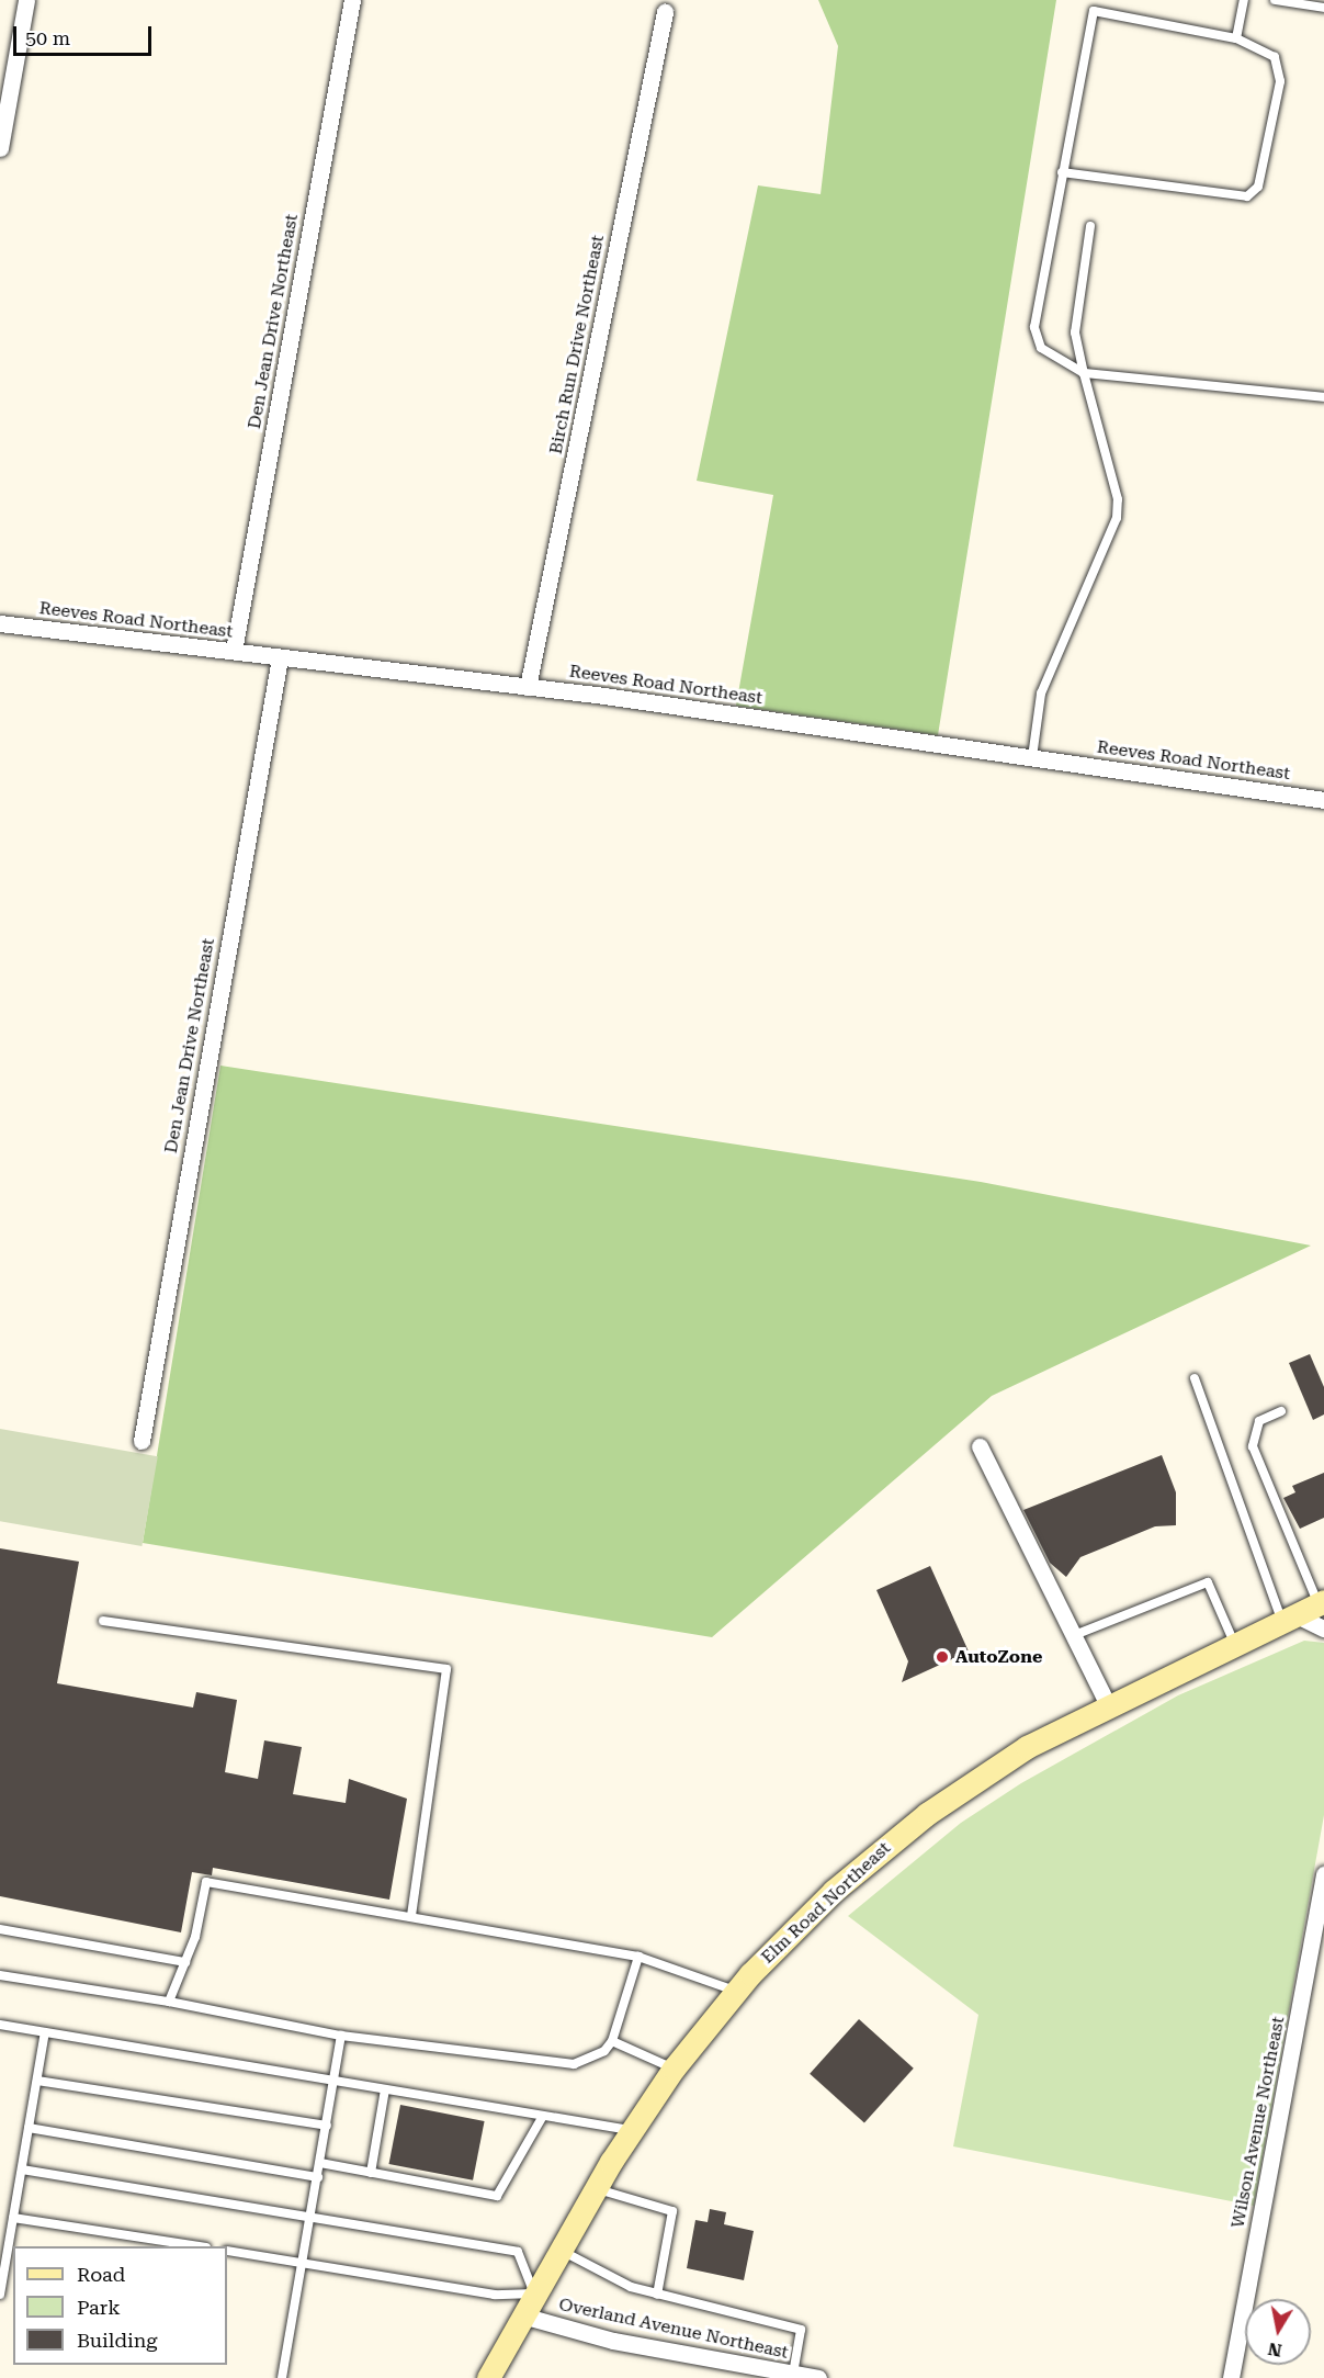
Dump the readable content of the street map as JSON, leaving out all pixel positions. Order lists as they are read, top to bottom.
{
  "streets": {
    "main road": ["Elm Road Northeast"],
    "street": [
      "Den Jean Drive Northeast",
      "Birch Run Drive Northeast",
      "Reeves Road Northeast",
      "Wilson Avenue Northeast",
      "Overland Avenue Northeast"
    ]
  },
  "crossings": [
    ["Den Jean Drive Northeast", "Reeves Road Northeast"],
    ["Birch Run Drive Northeast", "Reeves Road Northeast"],
    ["Elm Road Northeast", "Overland Avenue Northeast"]
  ],
  "places": ["AutoZone"],
  "legend": ["Road", "Park", "Building"],
  "scale_bar": "50 m",
  "north": "bottom"
}
